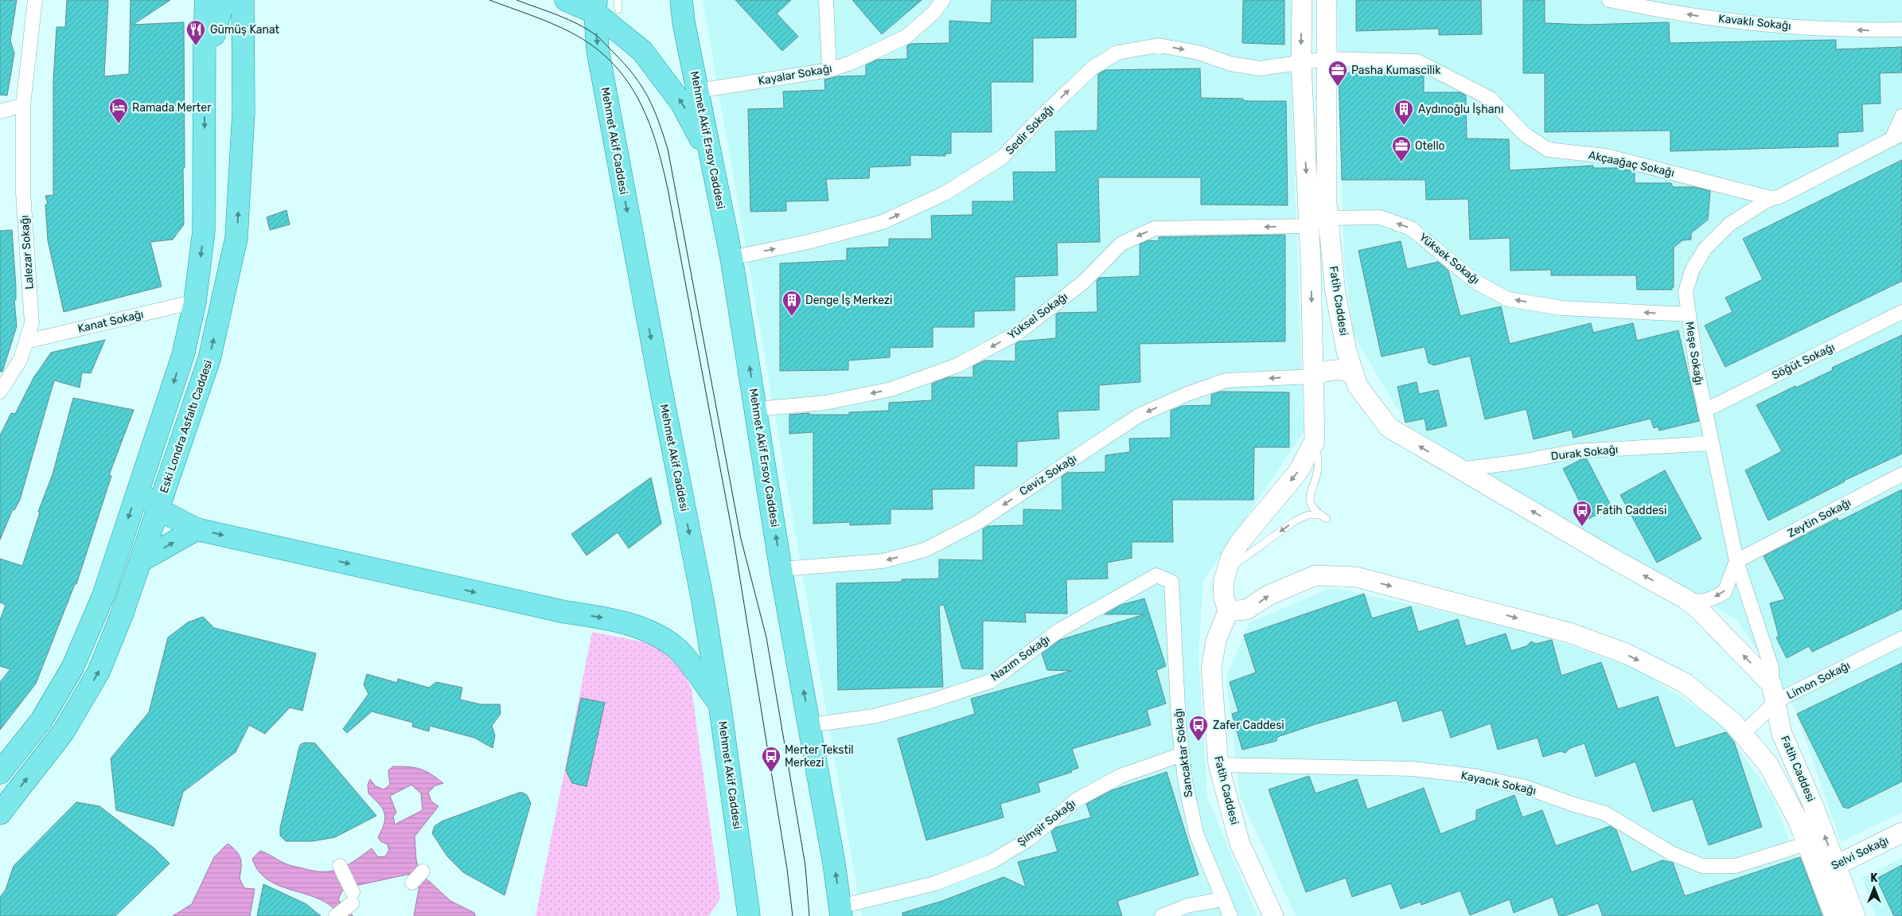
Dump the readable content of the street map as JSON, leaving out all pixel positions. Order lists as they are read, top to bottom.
{
  "streets": {
    "main road": [
      "Mehmet Akif Ersoy Caddesi",
      "Mehmet Akif Caddesi",
      "Fatih Caddesi",
      "Eski Londra Asfaltı Caddesi",
      "Selvi Sokağı"
    ],
    "street": [
      "Kavaklı Sokağı",
      "Kayalar Sokağı",
      "Sedir Sokağı",
      "Akçaağaç Sokağı",
      "Lalezar Sokağı",
      "Yüksek Sokağı",
      "Yüksel Sokağı",
      "Kanat Sokağı",
      "Meşe Sokağı",
      "Söğüt Sokağı",
      "Durak Sokağı",
      "Ceviz Sokağı",
      "Zeytin Sokağı",
      "Nazım Sokağı",
      "Limon Sokağı",
      "Sancaktar Sokağı",
      "Kayacık Sokağı",
      "Şimşir Sokağı"
    ]
  },
  "crossings": [
    ["Kayalar Sokağı", "Mehmet Akif Ersoy Caddesi"],
    ["Sedir Sokağı", "Mehmet Akif Ersoy Caddesi"],
    ["Sedir Sokağı", "Akçaağaç Sokağı"],
    ["Sedir Sokağı", "Fatih Caddesi"],
    ["Mehmet Akif Ersoy Caddesi", "Yüksel Sokağı"],
    ["Mehmet Akif Ersoy Caddesi", "Ceviz Sokağı"],
    ["Mehmet Akif Ersoy Caddesi", "Nazım Sokağı"],
    ["Mehmet Akif Ersoy Caddesi", "Şimşir Sokağı"],
    ["Akçaağaç Sokağı", "Fatih Caddesi"],
    ["Akçaağaç Sokağı", "Meşe Sokağı"],
    ["Lalezar Sokağı", "Kanat Sokağı"],
    ["Yüksek Sokağı", "Fatih Caddesi"],
    ["Yüksek Sokağı", "Meşe Sokağı"],
    ["Fatih Caddesi", "Yüksel Sokağı"],
    ["Fatih Caddesi", "Meşe Sokağı"],
    ["Fatih Caddesi", "Durak Sokağı"],
    ["Fatih Caddesi", "Ceviz Sokağı"],
    ["Fatih Caddesi", "Limon Sokağı"],
    ["Fatih Caddesi", "Kayacık Sokağı"],
    ["Fatih Caddesi", "Selvi Sokağı"],
    ["Meşe Sokağı", "Söğüt Sokağı"],
    ["Meşe Sokağı", "Durak Sokağı"],
    ["Meşe Sokağı", "Zeytin Sokağı"],
    ["Meşe Sokağı", "Limon Sokağı"],
    ["Nazım Sokağı", "Sancaktar Sokağı"],
    ["Sancaktar Sokağı", "Şimşir Sokağı"]
  ],
  "one_way": [
    "Kavaklı Sokağı",
    "Sedir Sokağı",
    "Mehmet Akif Ersoy Caddesi",
    "Mehmet Akif Caddesi",
    "Yüksek Sokağı",
    "Yüksel Sokağı",
    "Ceviz Sokağı"
  ],
  "places": {
    "restaurant": ["Gümüş Kanat"],
    "office": ["Pasha Kumascilik", "Otello"],
    "hotel": ["Ramada Merter"],
    "building": ["Aydınoğlu İşhanı", "Denge İş Merkezi"],
    "bus stop": ["Fatih Caddesi", "Zafer Caddesi", "Merter Tekstil Merkezi"]
  },
  "north": "top"
}
